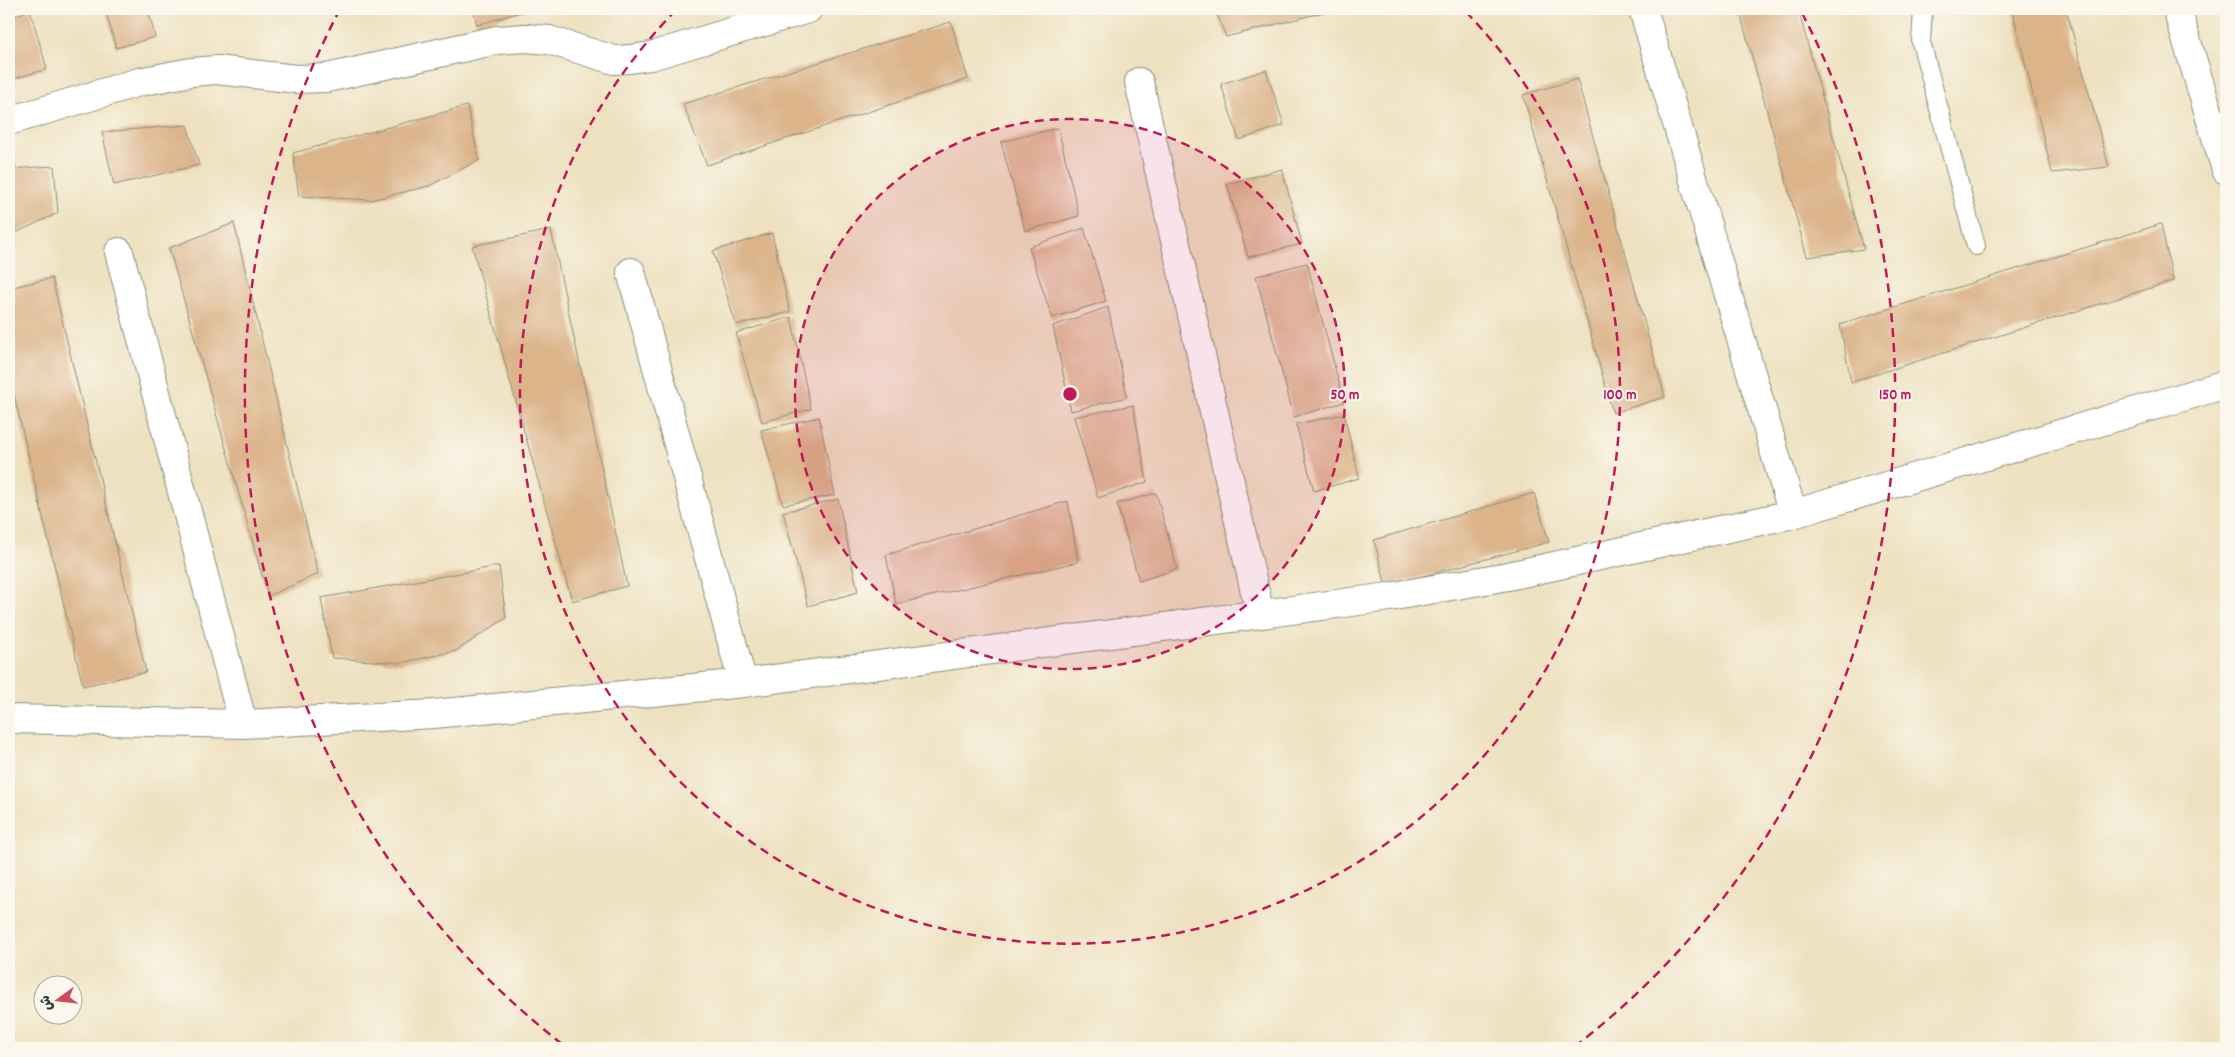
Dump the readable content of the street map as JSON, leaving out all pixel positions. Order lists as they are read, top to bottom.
{
  "north": "left",
  "rings": ["50 m", "100 m", "150 m"]
}
